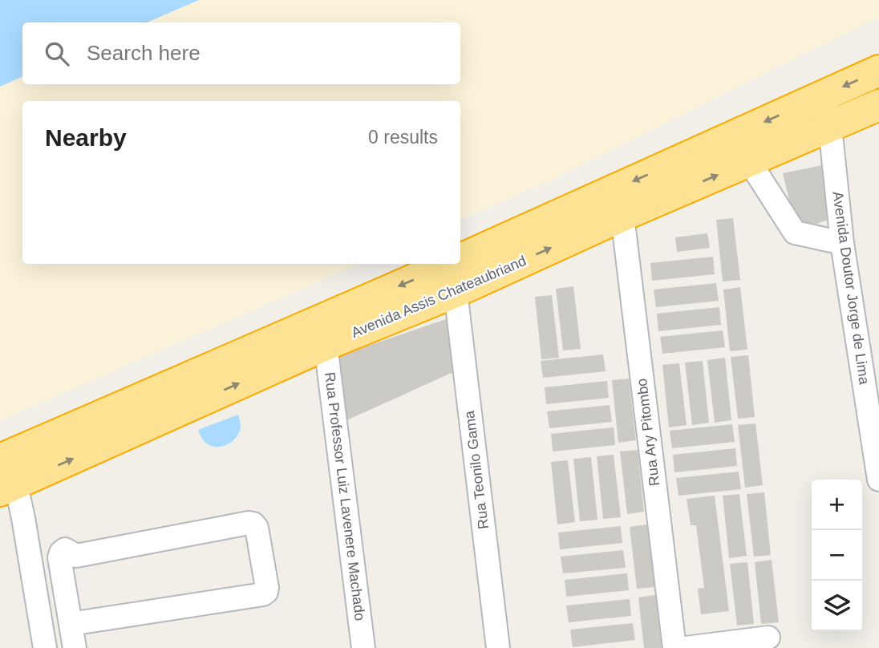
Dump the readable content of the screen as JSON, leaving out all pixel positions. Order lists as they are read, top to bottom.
{
  "streets": {
    "highway": ["Avenida Assis Chateaubriand"],
    "street": [
      "Avenida Doutor Jorge de Lima",
      "Rua Ary Pitombo",
      "Rua Teonilo Gama",
      "Rua Professor Luiz Lavenere Machado"
    ]
  },
  "crossings": [
    ["Avenida Doutor Jorge de Lima", "Avenida Assis Chateaubriand"],
    ["Avenida Assis Chateaubriand", "Rua Ary Pitombo"],
    ["Avenida Assis Chateaubriand", "Rua Teonilo Gama"],
    ["Avenida Assis Chateaubriand", "Rua Professor Luiz Lavenere Machado"]
  ],
  "page": {
    "search": "Search here",
    "heading": ["Nearby", "0 results"],
    "map_buttons": ["+", "−"]
  }
}
